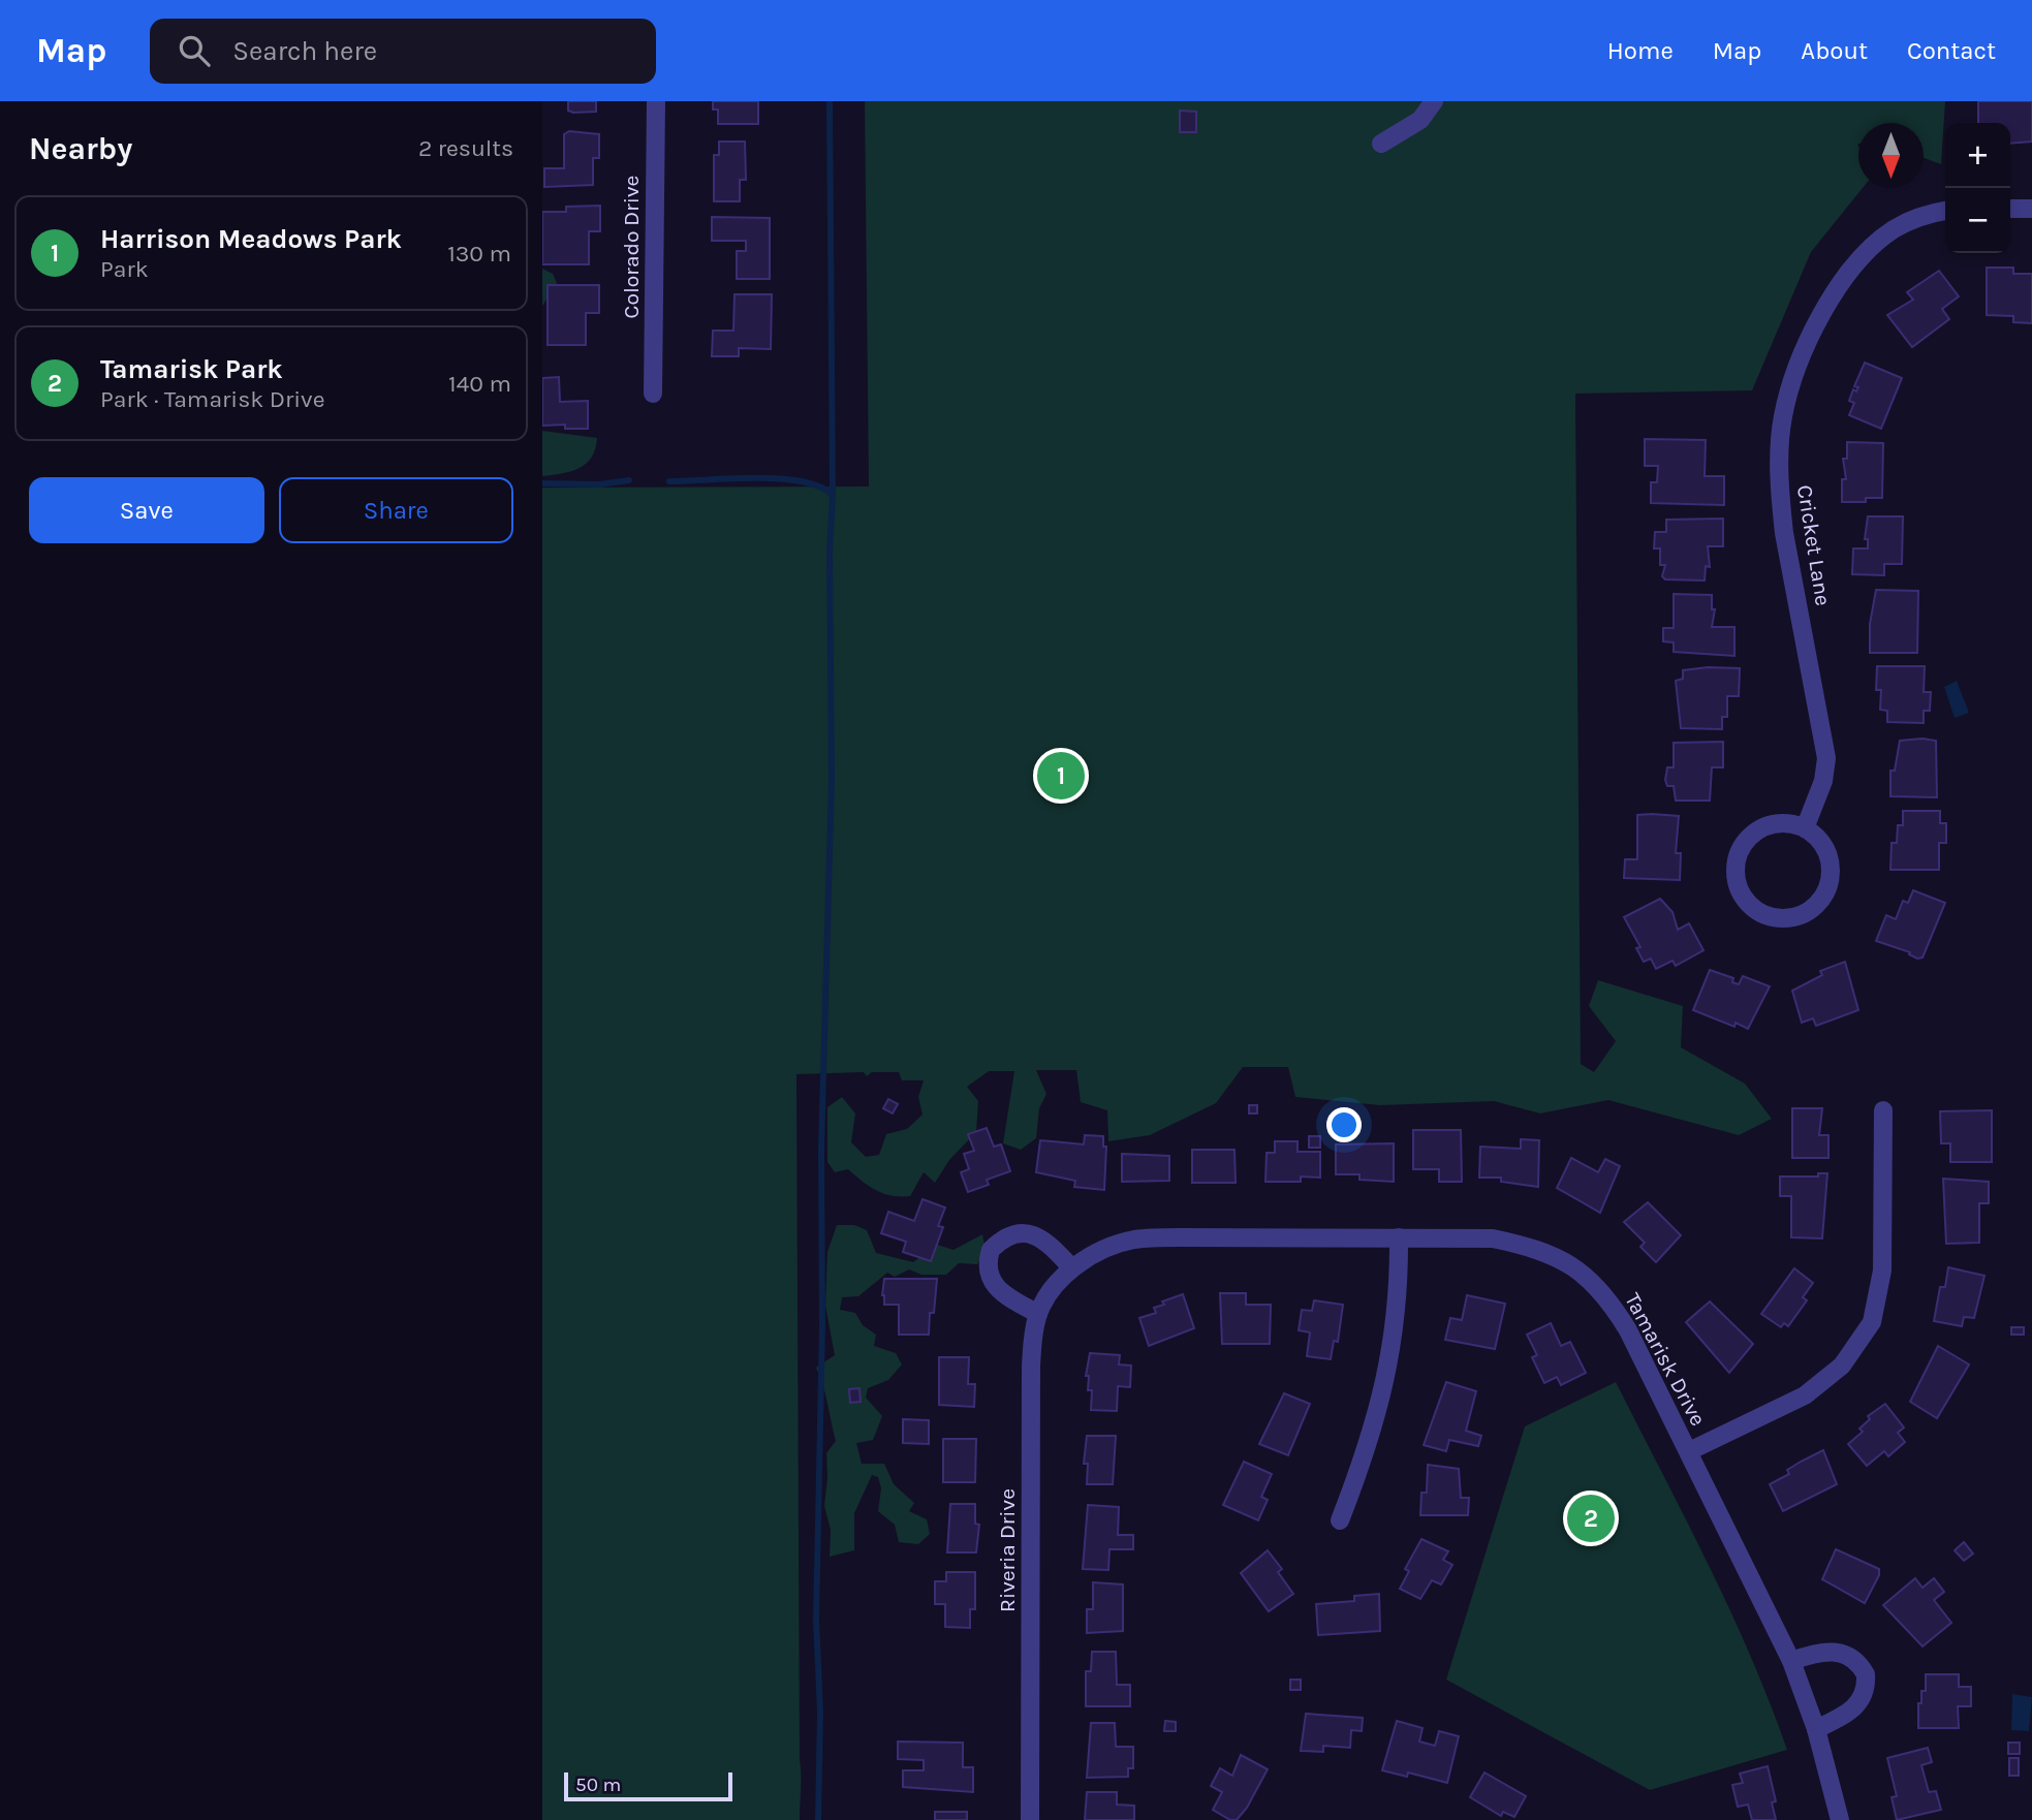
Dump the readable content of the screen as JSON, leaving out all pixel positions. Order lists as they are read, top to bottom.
{
  "streets": {
    "street": [
      "Colorado Drive",
      "Cricket Lane",
      "Tamarisk Drive",
      "Riveria Drive"
    ]
  },
  "crossings": [
    ["Tamarisk Drive", "Riveria Drive"]
  ],
  "scale_bar": "50 m",
  "north": "bottom",
  "page": {
    "header": "Map",
    "search": "Search here",
    "nav": [
      "Home",
      "Map",
      "About",
      "Contact"
    ],
    "heading": ["Nearby", "2 results"],
    "map_buttons": ["+", "−"],
    "list": [
      {
        "mark": "1",
        "name": "Harrison Meadows Park",
        "note": "Park",
        "value": "130 m"
      },
      {
        "mark": "2",
        "name": "Tamarisk Park",
        "note": "Park · Tamarisk Drive",
        "value": "140 m"
      }
    ],
    "buttons": ["Save", "Share"],
    "pins": ["1", "2"],
    "scale": "50 m"
  }
}
